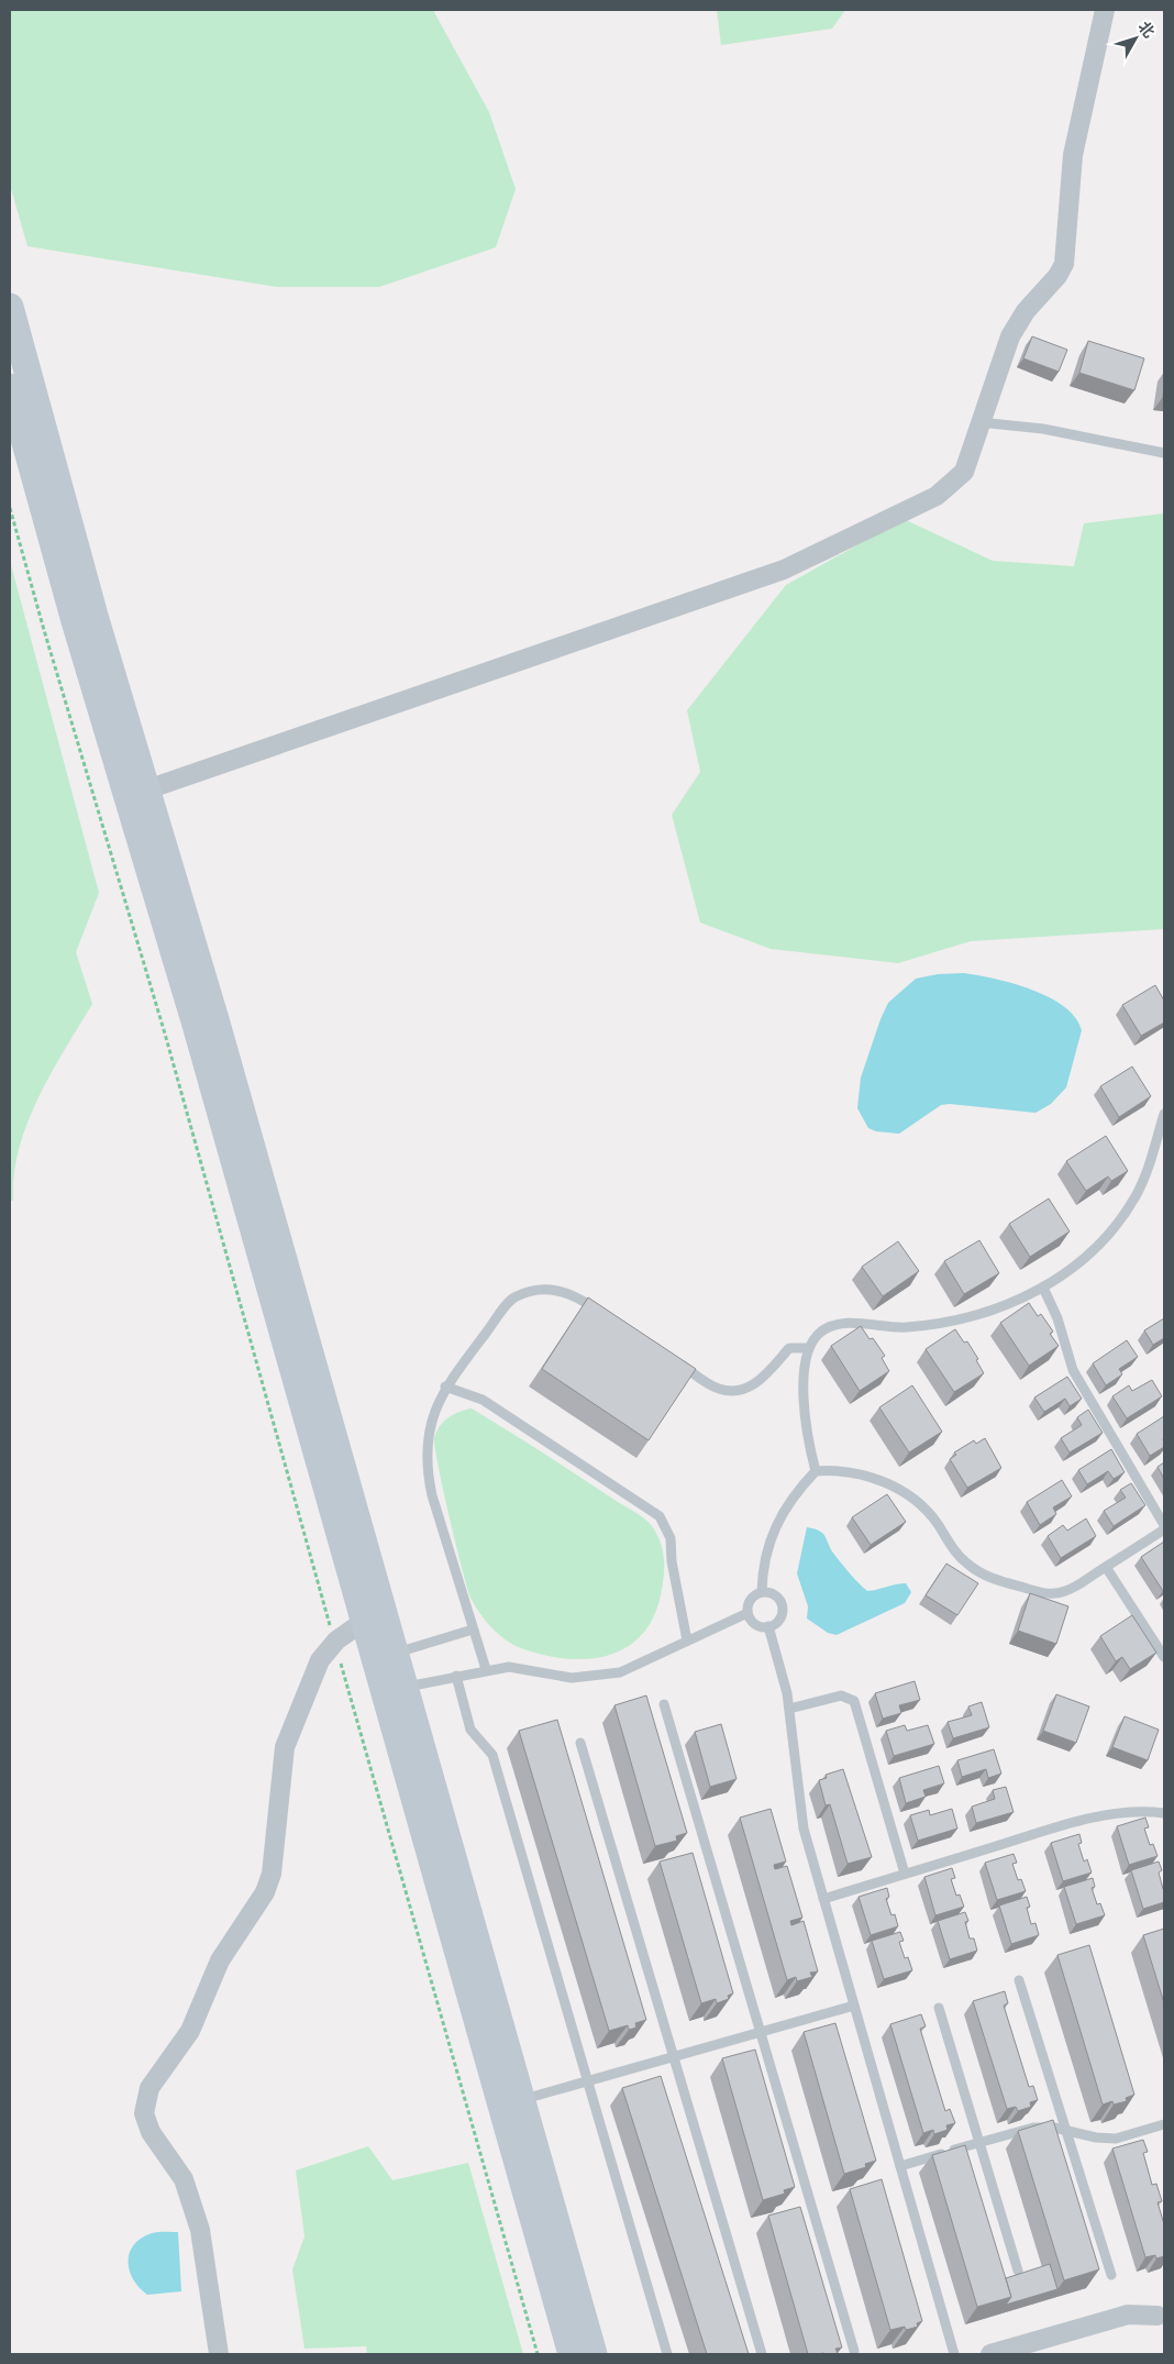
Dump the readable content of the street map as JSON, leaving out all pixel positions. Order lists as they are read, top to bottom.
{
  "north": "top right"
}
